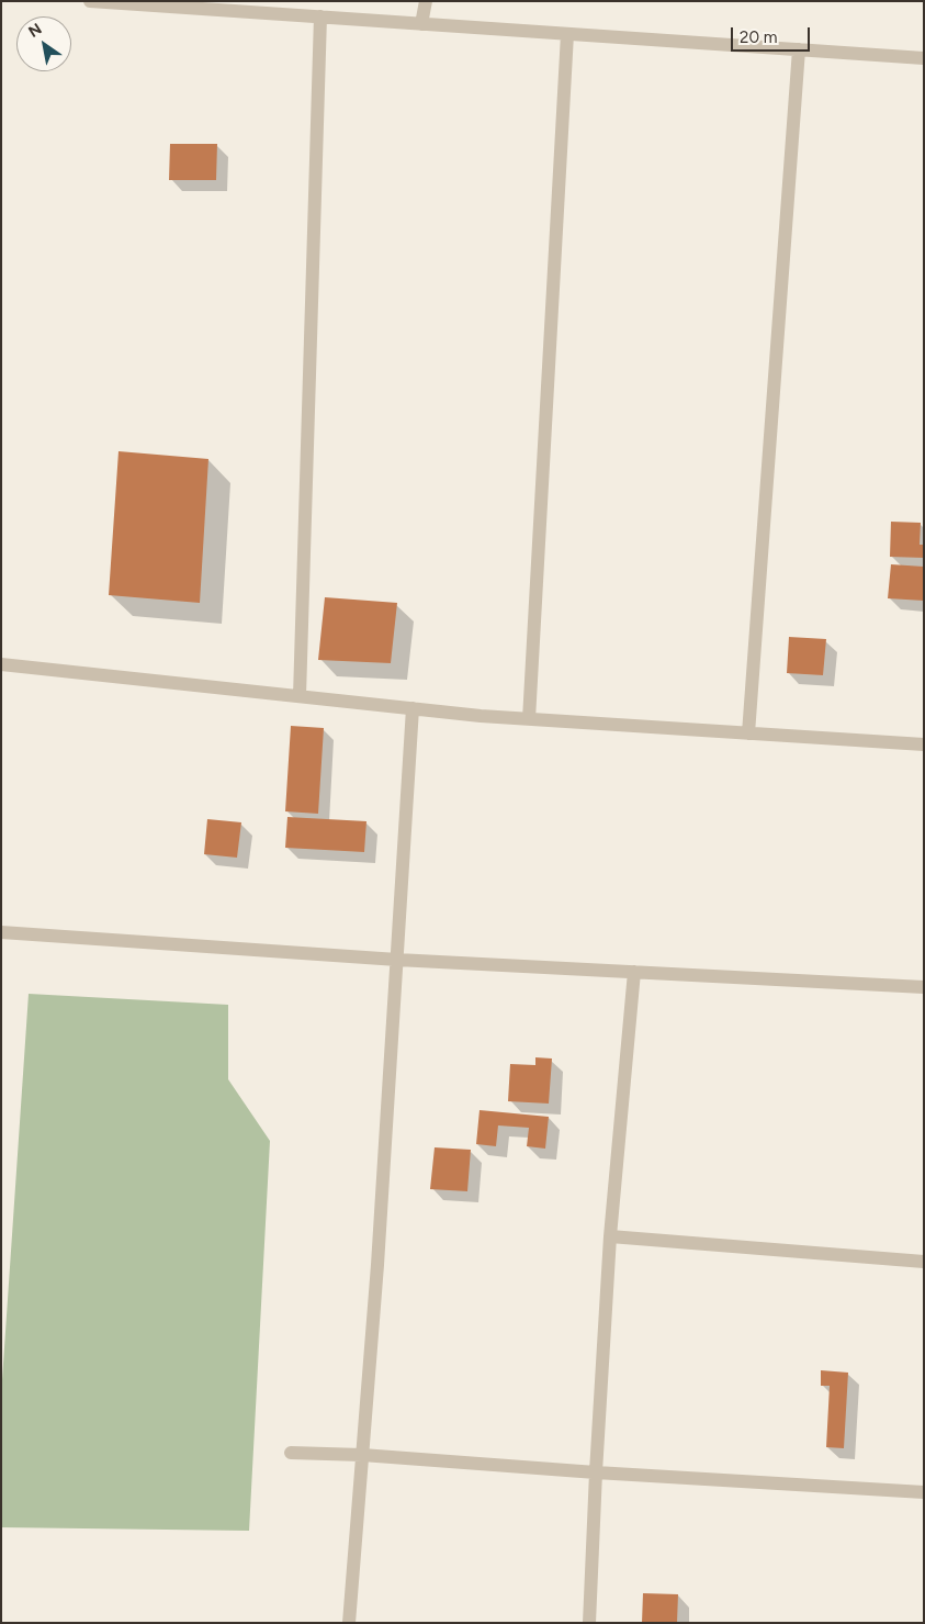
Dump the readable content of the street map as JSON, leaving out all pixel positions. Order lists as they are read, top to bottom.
{
  "scale_bar": "20 m",
  "north": "top left"
}
